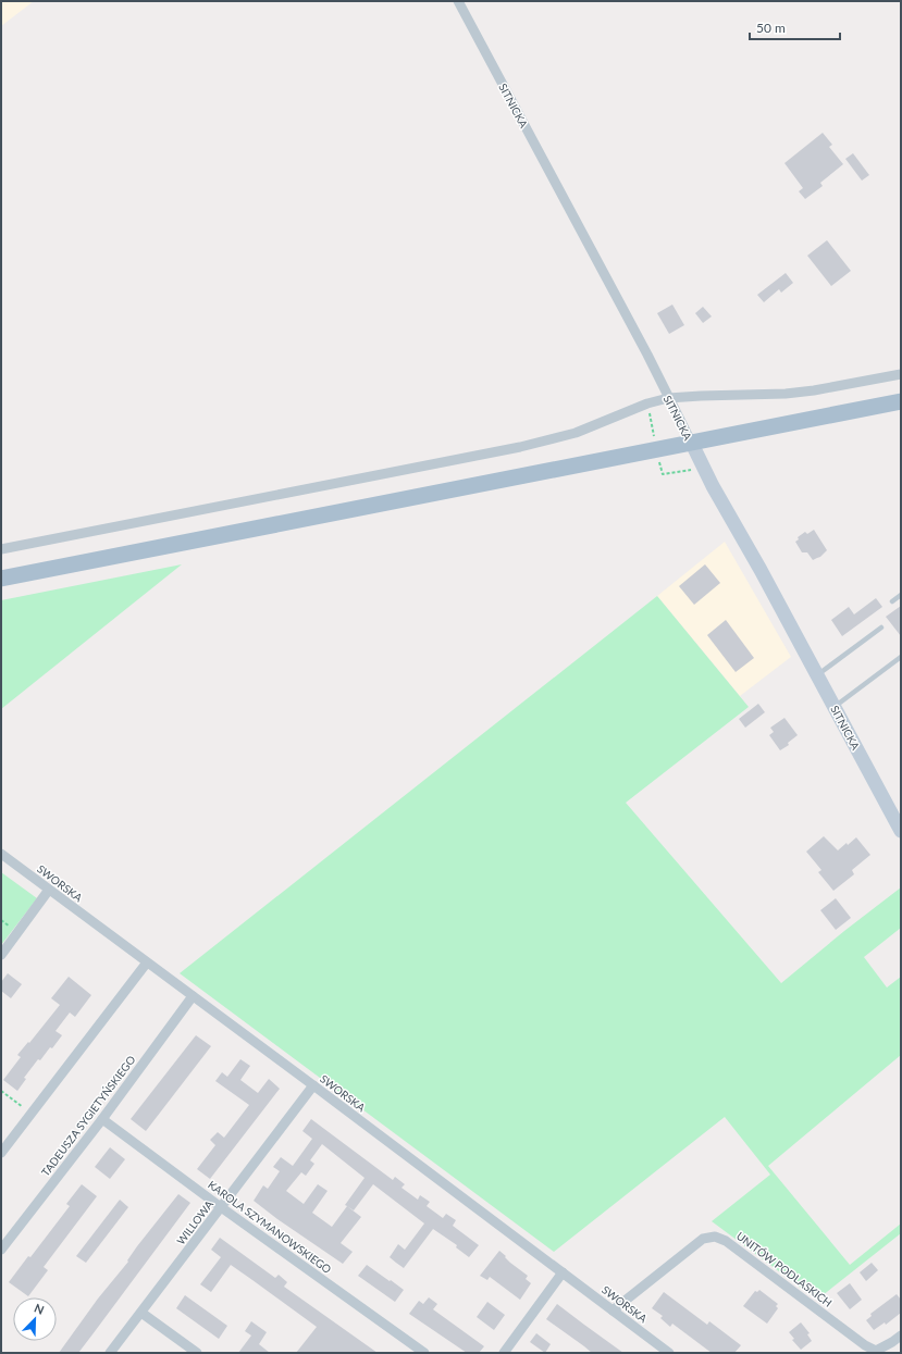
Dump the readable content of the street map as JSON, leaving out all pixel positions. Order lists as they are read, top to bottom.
{
  "streets": {
    "street": [
      "SITNICKA",
      "SWORSKA",
      "TADEUSZA SYGIETYŃSKIEGO",
      "WILLOWA",
      "KAROLA SZYMANOWSKIEGO",
      "UNITÓW PODLASKICH"
    ]
  },
  "crossings": [
    ["SWORSKA", "TADEUSZA SYGIETYŃSKIEGO"],
    ["SWORSKA", "WILLOWA"],
    ["SWORSKA", "UNITÓW PODLASKICH"],
    ["TADEUSZA SYGIETYŃSKIEGO", "KAROLA SZYMANOWSKIEGO"],
    ["WILLOWA", "KAROLA SZYMANOWSKIEGO"]
  ],
  "scale_bar": "50 m",
  "north": "top right"
}
